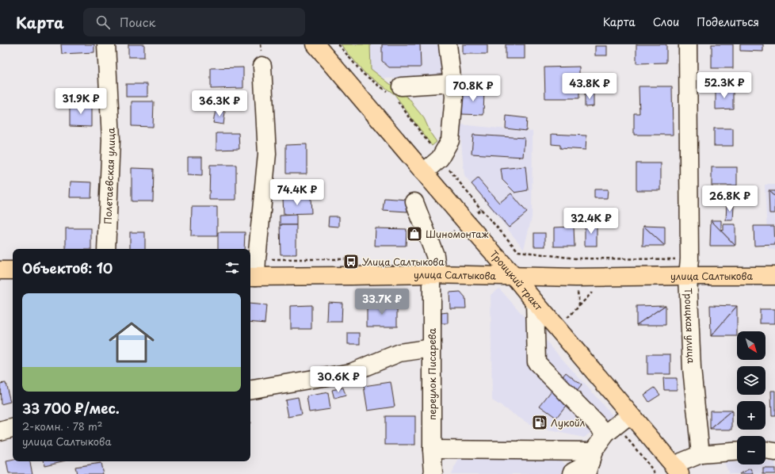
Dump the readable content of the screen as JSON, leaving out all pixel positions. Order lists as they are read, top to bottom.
{
  "streets": {
    "main road": ["улица Салтыкова", "Троицкий тракт"],
    "street": ["Полетаевская улица", "Троицкая улица", "переулок Писарева"]
  },
  "crossings": [
    ["улица Салтыкова", "Троицкий тракт"],
    ["улица Салтыкова", "Троицкая улица"],
    ["улица Салтыкова", "переулок Писарева"]
  ],
  "places": {
    "shop": ["Шиномонтаж"],
    "bus stop": ["Улица Салтыкова"],
    "fuel station": ["Лукойл"]
  },
  "north": "bottom right",
  "page": {
    "header": "Карта",
    "search": "Поиск",
    "nav": ["Карта", "Слои", "Поделиться"],
    "price": [
      "52.3K ₽",
      "43.8K ₽",
      "70.8K ₽",
      "31.9K ₽",
      "36.3K ₽",
      "74.4K ₽",
      "26.8K ₽",
      "32.4K ₽",
      "33.7K ₽",
      "30.6K ₽"
    ],
    "heading": "Объектов: 10",
    "list": [
      {
        "name": "33 700 ₽/мес.",
        "note": "2-комн. · 78 m² · улица Салтыкова"
      }
    ],
    "map_buttons": ["+", "−"]
  }
}
